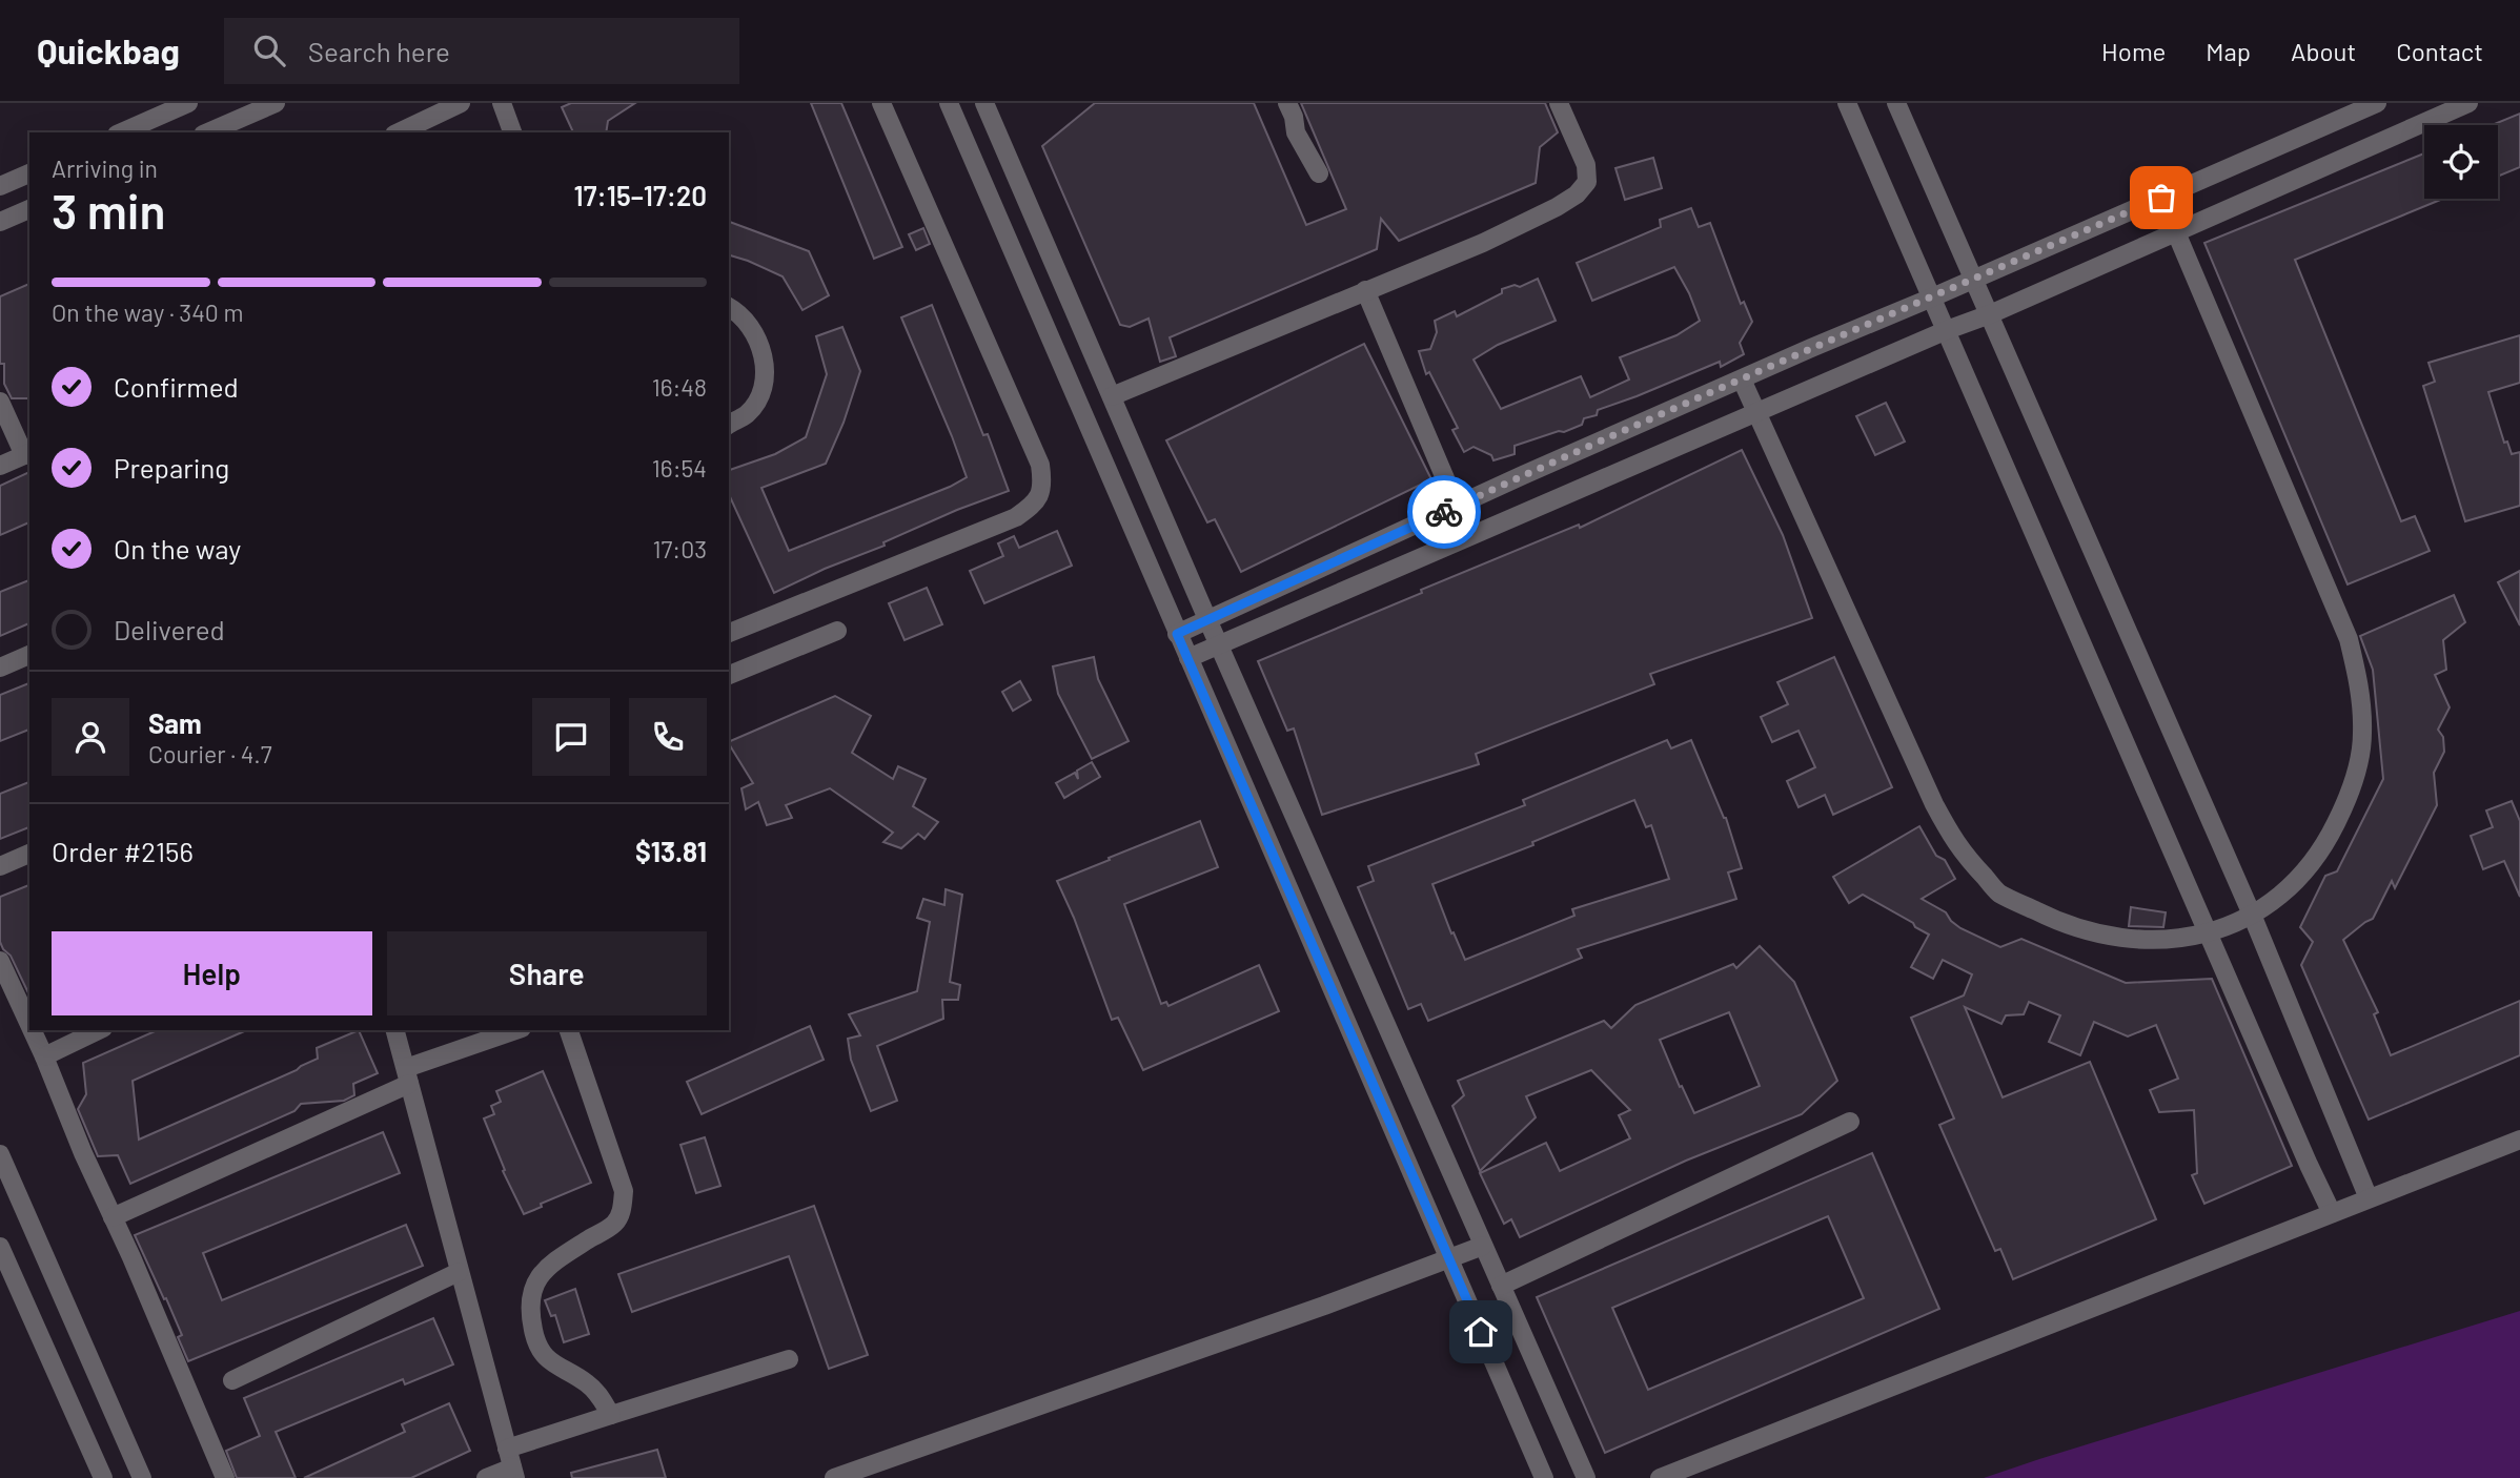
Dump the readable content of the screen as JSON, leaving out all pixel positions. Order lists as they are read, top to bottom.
{
  "page": {
    "header": "Quickbag",
    "search": "Search here",
    "nav": [
      "Home",
      "Map",
      "About",
      "Contact"
    ],
    "heading": ["3 min", "Arriving in", "17:15–17:20"],
    "panel": [
      "Sam",
      "Courier · 4.7",
      "Order #2156",
      "$13.81"
    ],
    "bar": "On the way · 340 m",
    "list": [
      ["Confirmed", "16:48"],
      ["Preparing", "16:54"],
      ["On the way", "17:03"],
      "Delivered"
    ],
    "buttons": ["Help", "Share"]
  }
}
